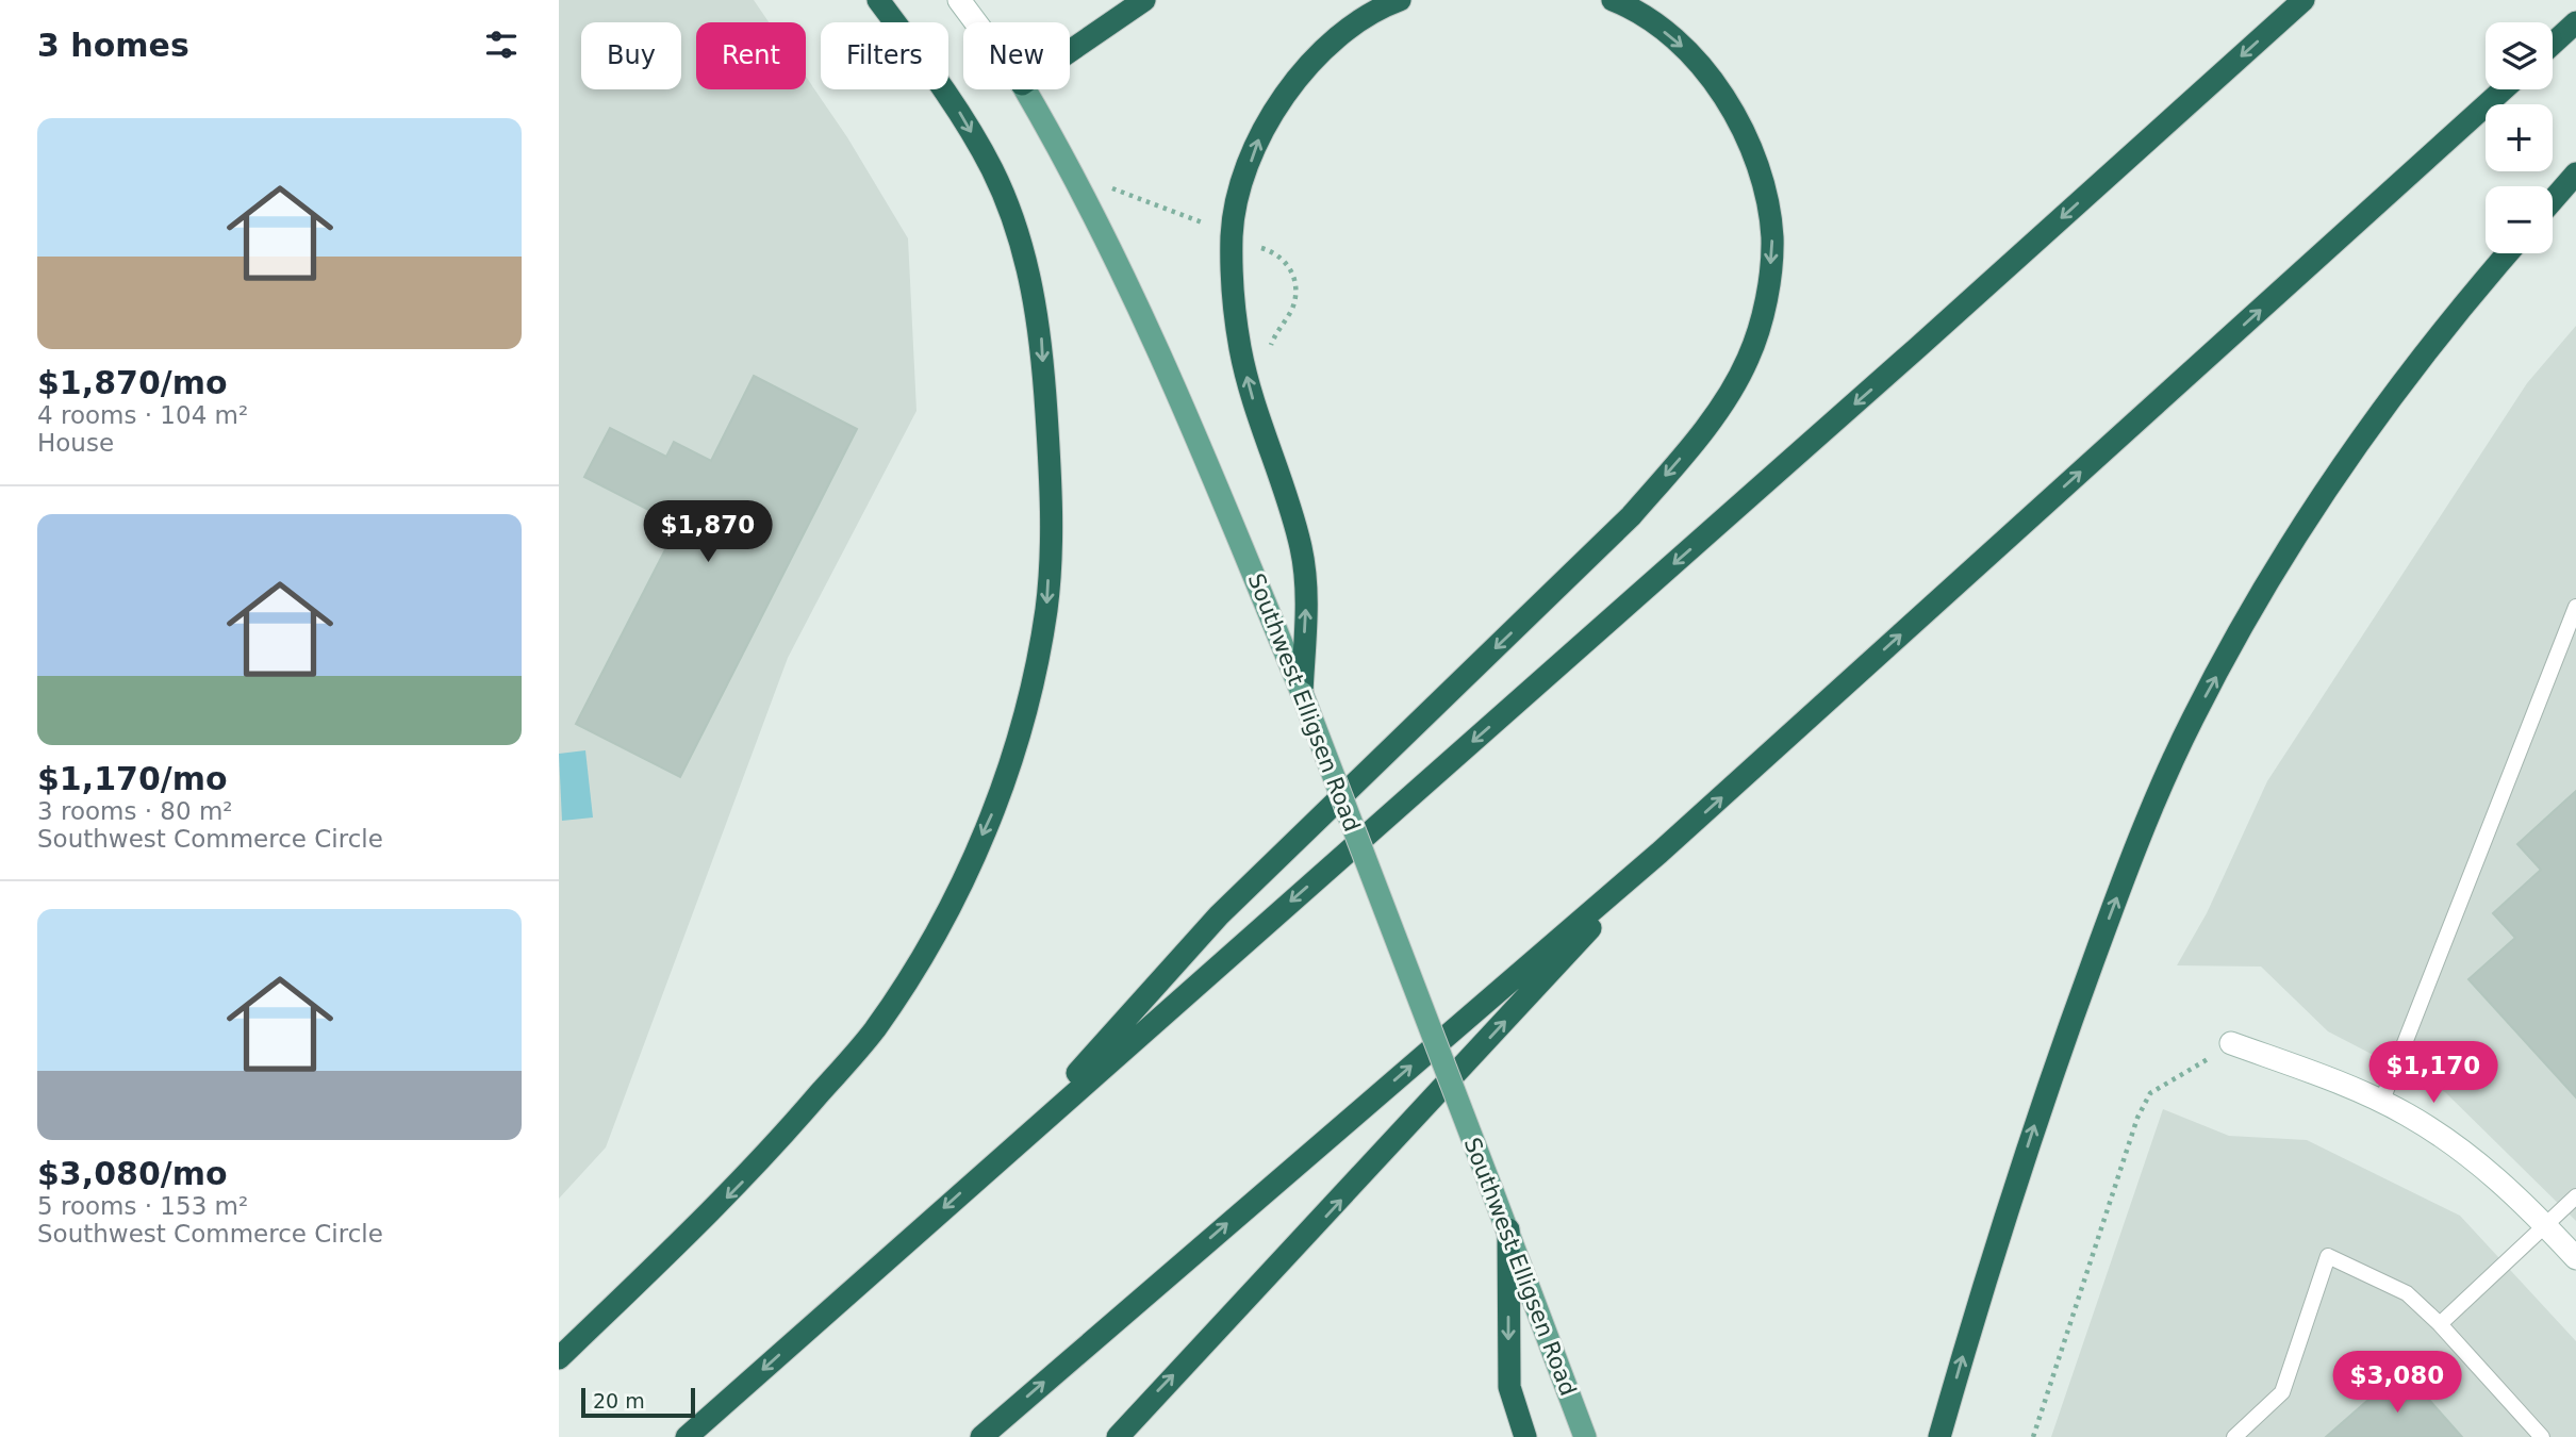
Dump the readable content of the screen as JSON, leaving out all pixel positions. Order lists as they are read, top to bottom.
{
  "streets": {
    "main road": ["Southwest Elligsen Road"]
  },
  "scale_bar": "20 m",
  "page": {
    "heading": "3 homes",
    "map_buttons": ["+", "−"],
    "chip": [
      "Buy",
      "Rent",
      "Filters",
      "New"
    ],
    "list": [
      {
        "name": "$1,870/mo",
        "note": "4 rooms · 104 m² · House"
      },
      {
        "name": "$1,170/mo",
        "note": "3 rooms · 80 m² · Southwest Commerce Circle"
      },
      {
        "name": "$3,080/mo",
        "note": "5 rooms · 153 m² · Southwest Commerce Circle"
      }
    ],
    "price": ["$1,870", "$1,170", "$3,080"],
    "scale": "20 m"
  }
}
